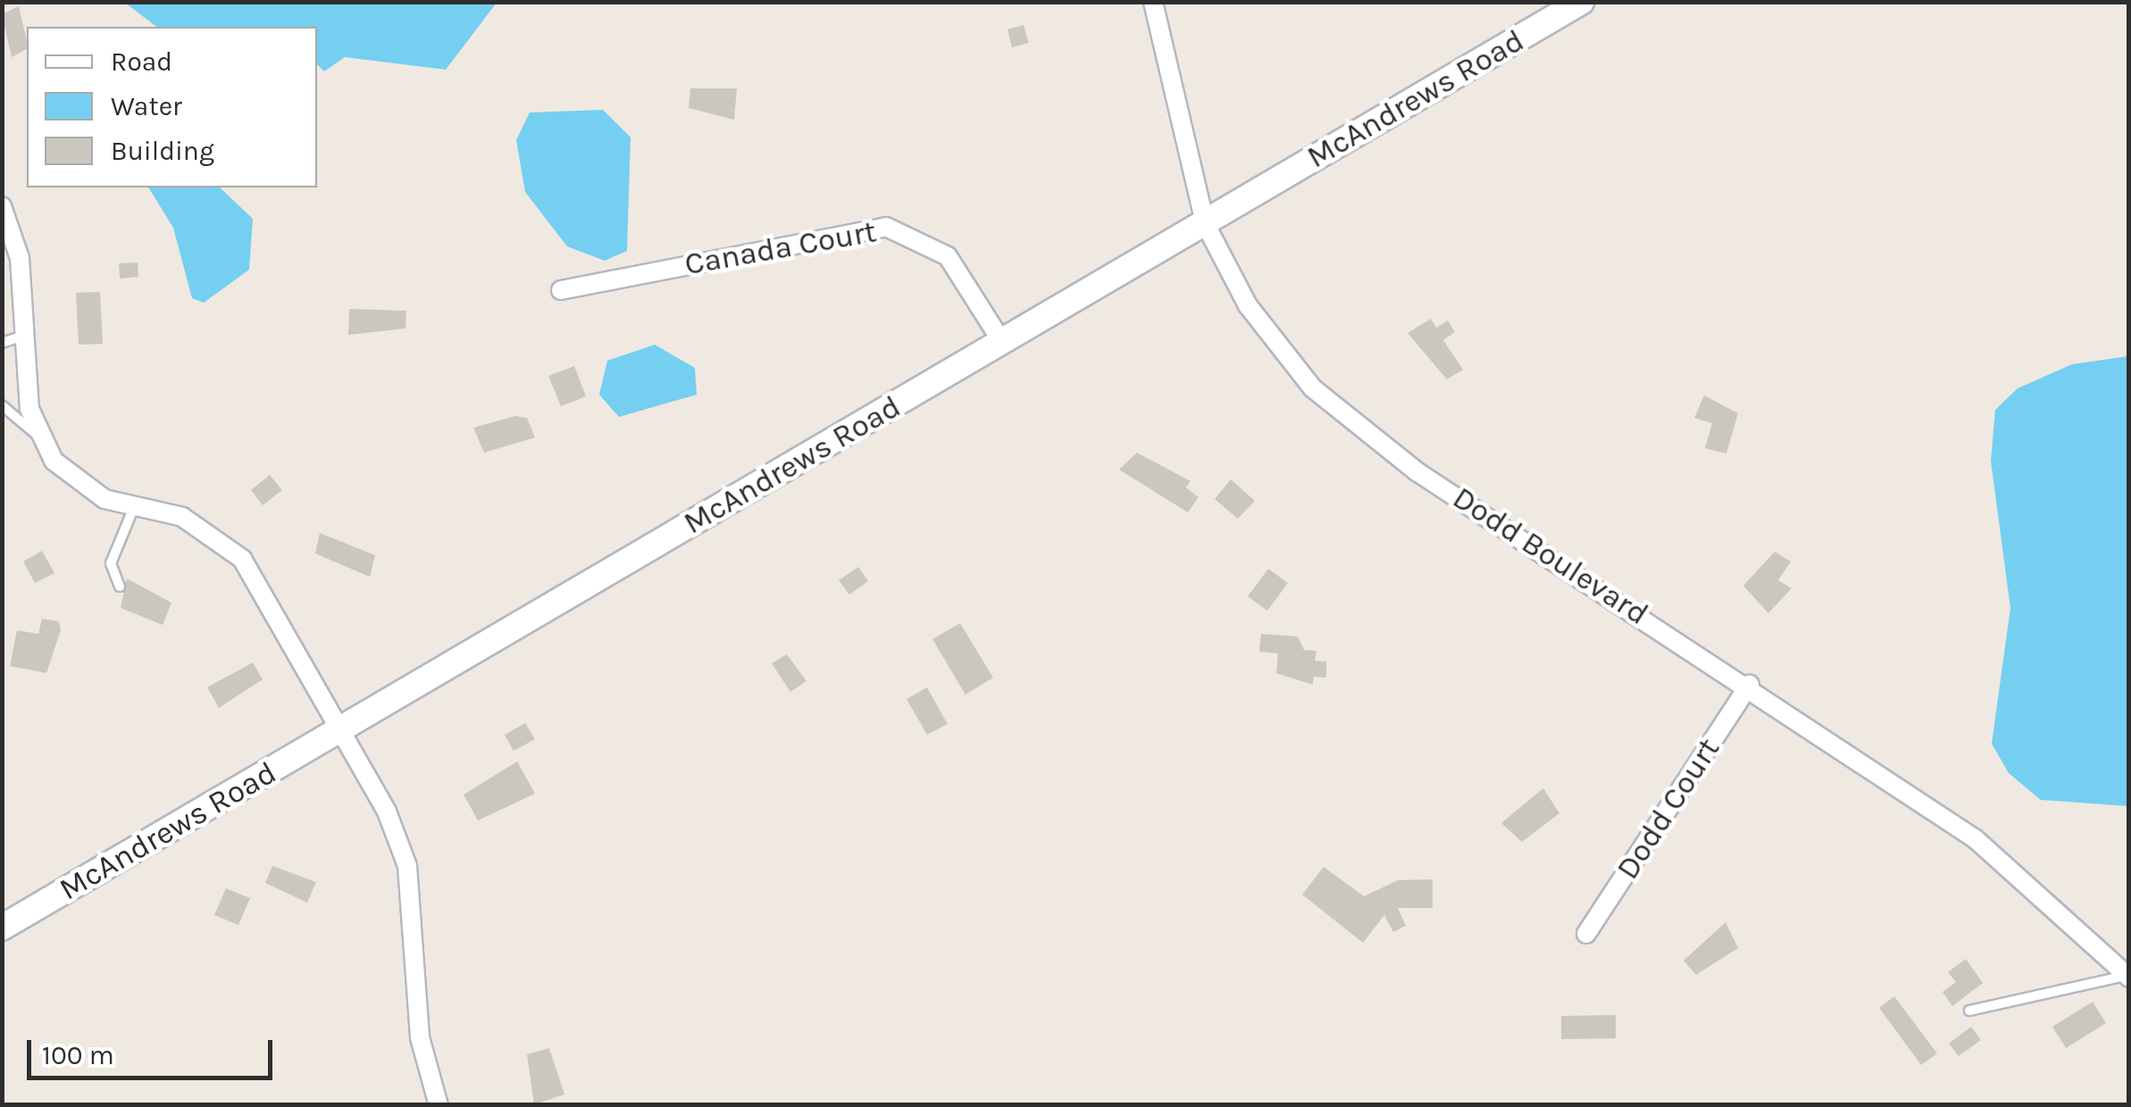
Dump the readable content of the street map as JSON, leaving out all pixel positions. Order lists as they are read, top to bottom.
{
  "streets": {
    "main road": ["McAndrews Road"],
    "street": ["Canada Court", "Dodd Boulevard", "Dodd Court"]
  },
  "crossings": [
    ["McAndrews Road", "Canada Court"],
    ["McAndrews Road", "Dodd Boulevard"],
    ["Dodd Boulevard", "Dodd Court"]
  ],
  "legend": ["Road", "Water", "Building"],
  "scale_bar": "100 m"
}
